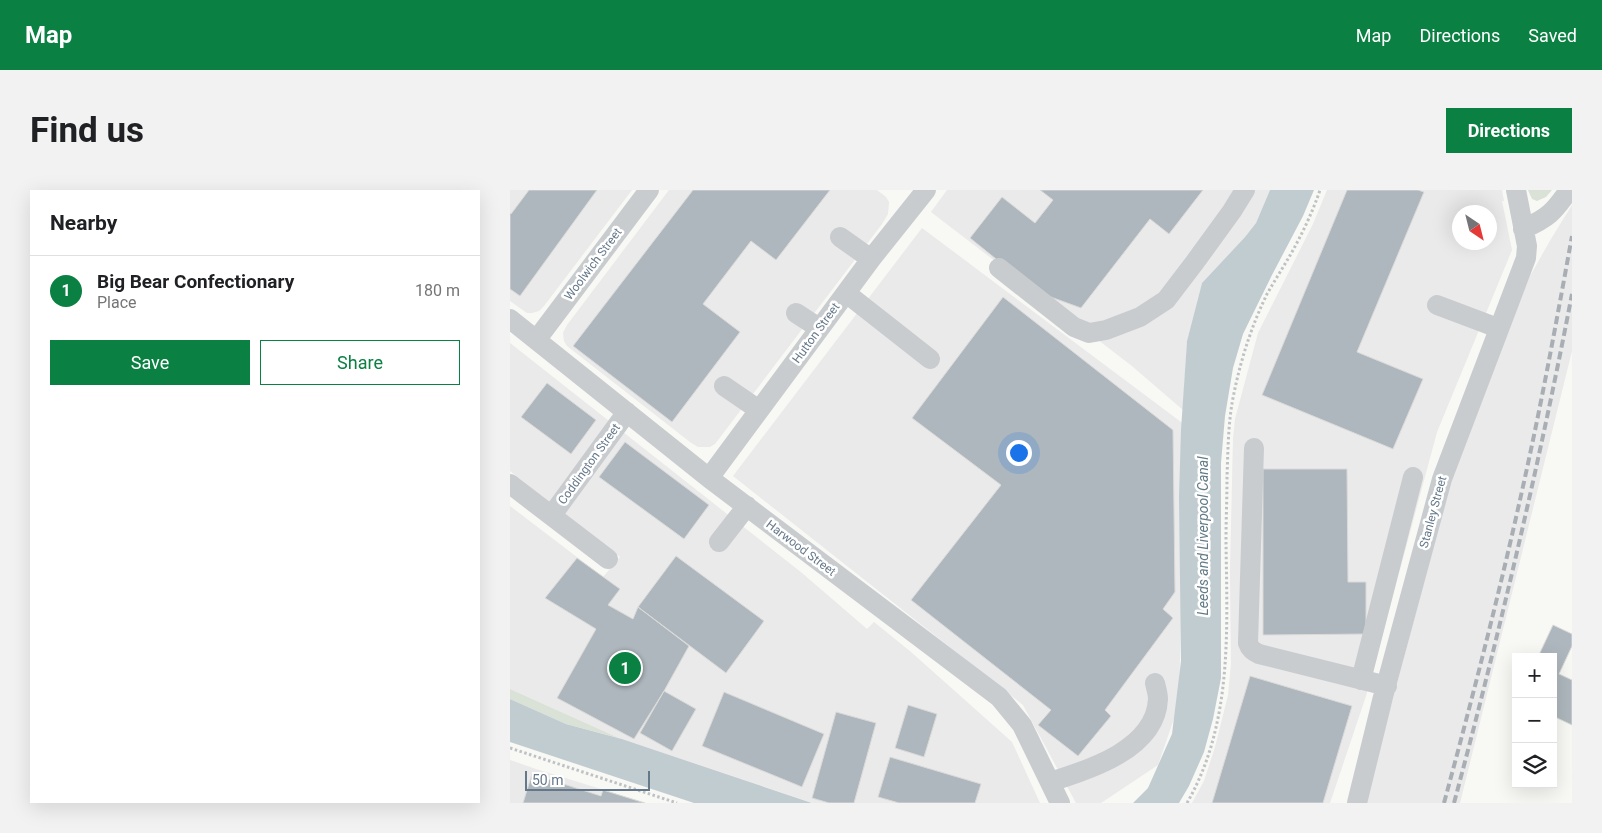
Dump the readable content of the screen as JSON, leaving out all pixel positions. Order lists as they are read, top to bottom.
{
  "streets": {
    "street": [
      "Woolwich Street",
      "Hutton Street",
      "Coddington Street",
      "Stanley Street",
      "Harwood Street"
    ]
  },
  "crossings": [
    ["Woolwich Street", "Harwood Street"],
    ["Hutton Street", "Harwood Street"],
    ["Coddington Street", "Harwood Street"]
  ],
  "water": ["Leeds and Liverpool Canal"],
  "scale_bar": "50 m",
  "north": "bottom right",
  "page": {
    "header": "Map",
    "nav": ["Map", "Directions", "Saved"],
    "buttons": [
      "Directions",
      ["Save", "Share"]
    ],
    "title": "Find us",
    "heading": "Nearby",
    "list": [
      {
        "mark": "1",
        "name": "Big Bear Confectionary",
        "note": "Place",
        "value": "180 m"
      }
    ],
    "pins": "1",
    "map_buttons": ["+", "−"],
    "scale": "50 m"
  }
}
